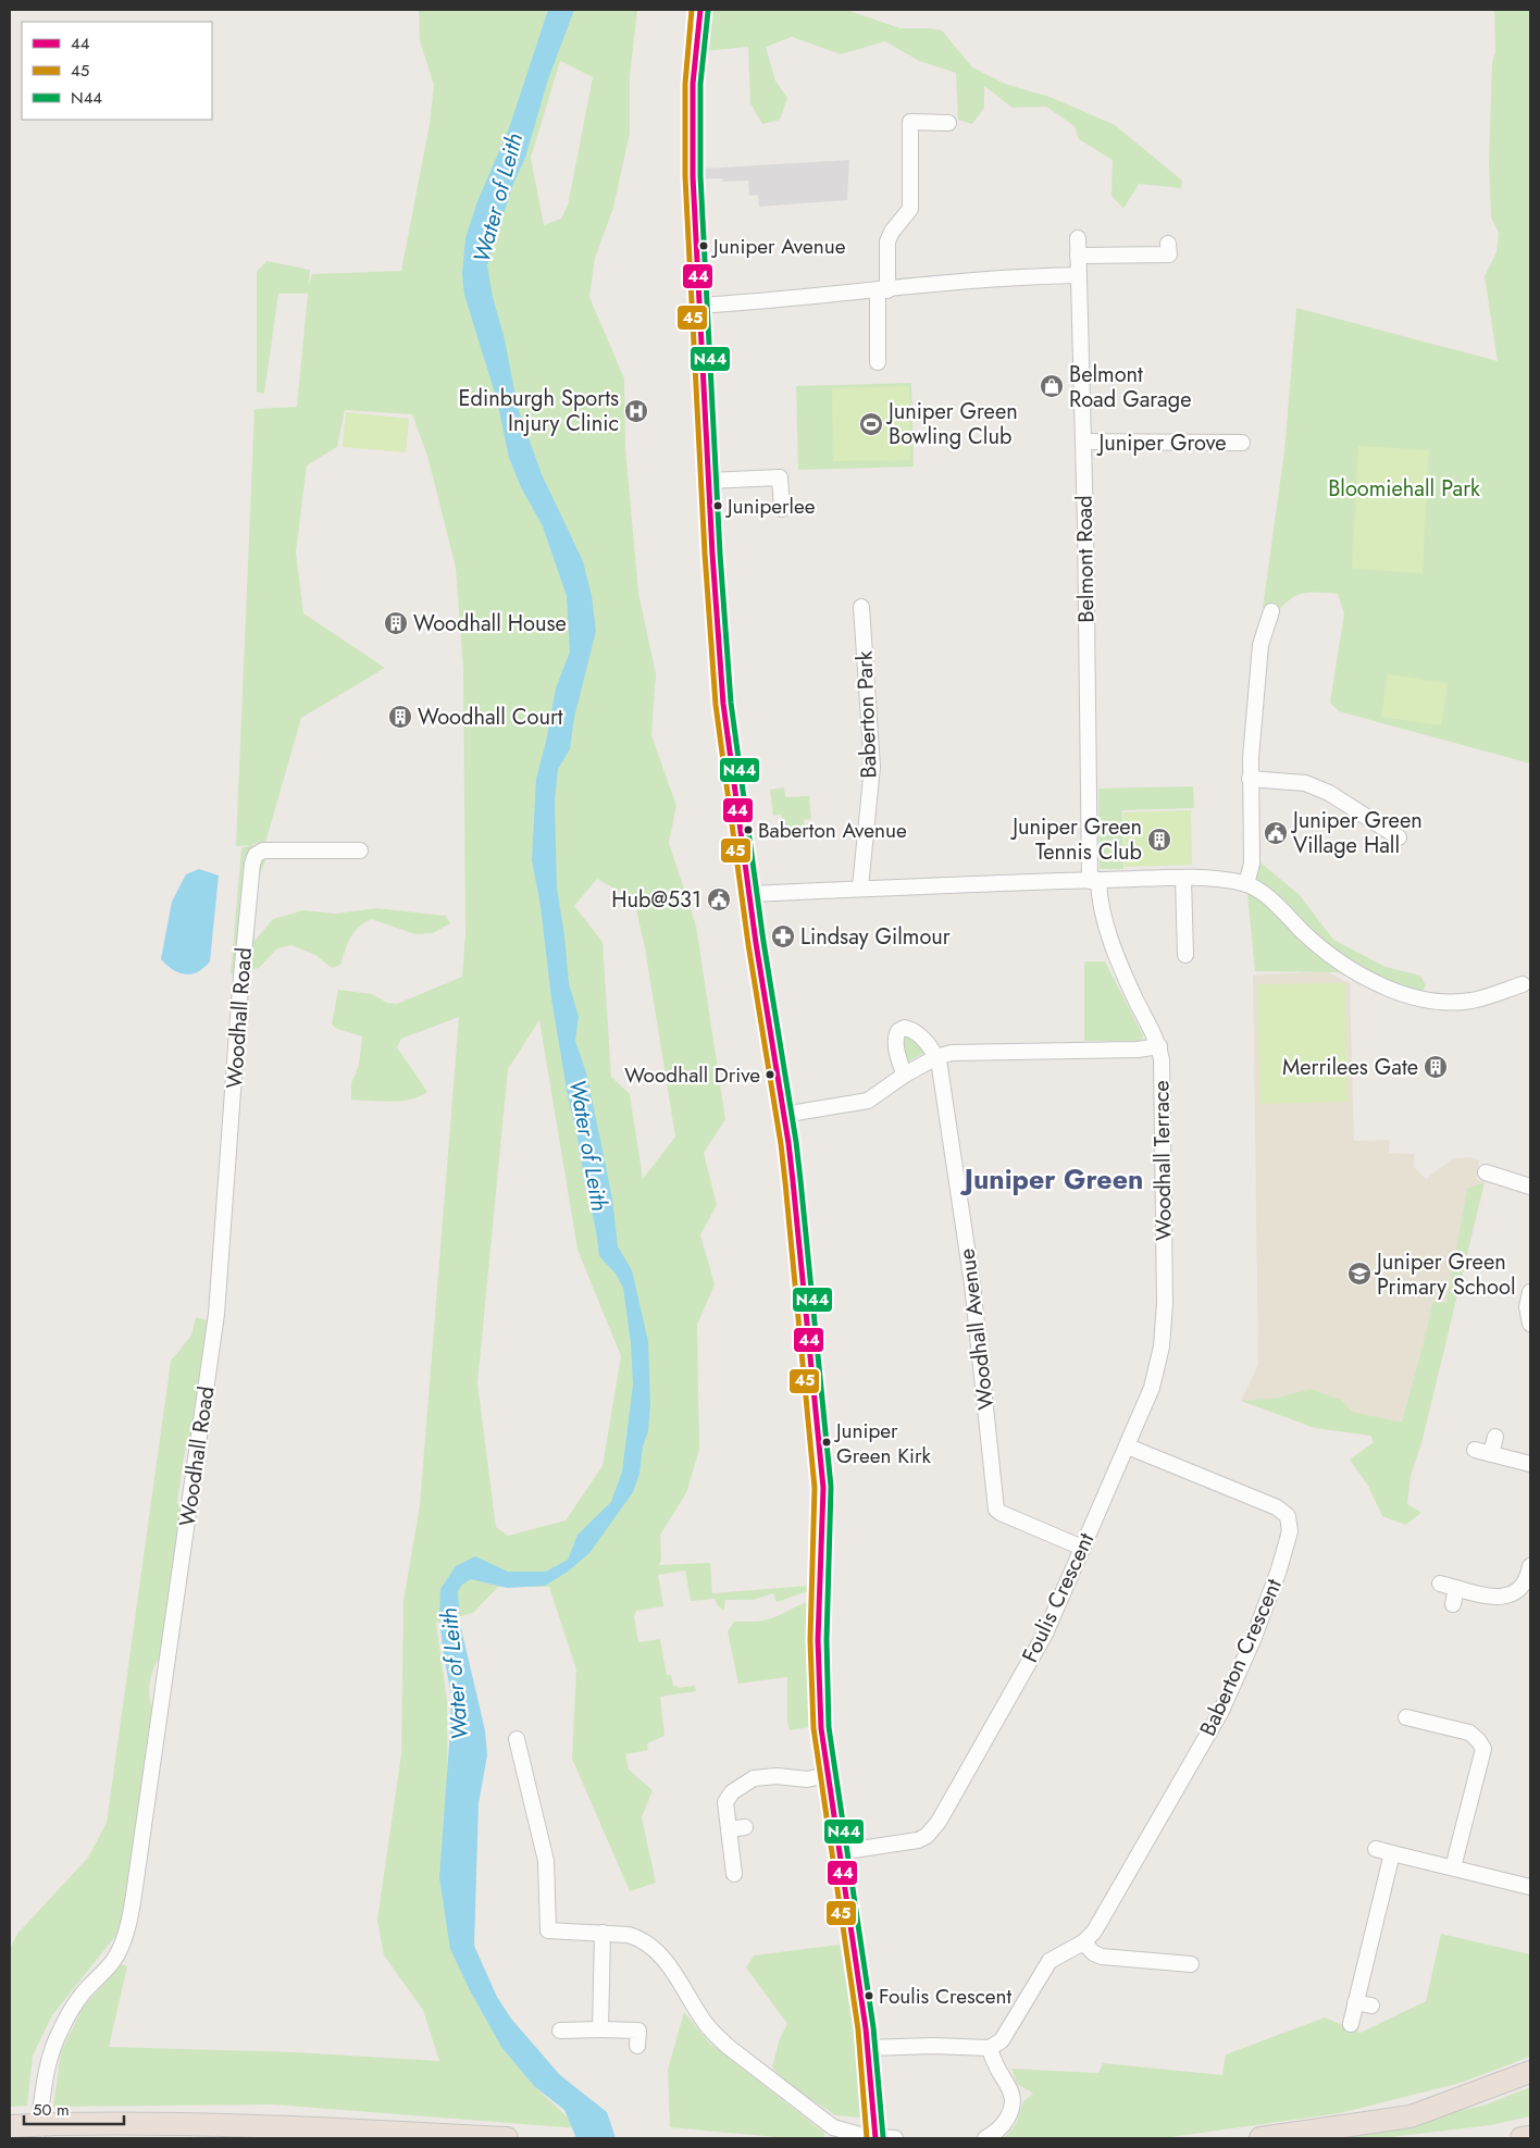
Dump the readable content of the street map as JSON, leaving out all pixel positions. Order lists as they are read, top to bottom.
{
  "streets": {
    "street": [
      "Juniper Grove",
      "Belmont Road",
      "Baberton Park",
      "Woodhall Road",
      "Woodhall Terrace",
      "Woodhall Avenue",
      "Foulis Crescent",
      "Baberton Crescent"
    ]
  },
  "crossings": [
    ["Juniper Grove", "Belmont Road"],
    ["Belmont Road", "Woodhall Terrace"],
    ["Woodhall Terrace", "Foulis Crescent"],
    ["Woodhall Terrace", "Baberton Crescent"],
    ["Woodhall Avenue", "Foulis Crescent"],
    ["Foulis Crescent", "Baberton Crescent"]
  ],
  "districts": ["Juniper Green"],
  "water": ["Water of Leith"],
  "parks": ["Bloomiehall Park"],
  "places": {
    "other": [
      "Juniper Avenue",
      "Juniperlee",
      "Baberton Avenue",
      "Woodhall Drive",
      "Juniper Green Kirk",
      "Foulis Crescent"
    ],
    "shop": ["Belmont Road Garage"],
    "hospital": ["Edinburgh Sports Injury Clinic"],
    "sports": ["Juniper Green Bowling Club"],
    "building": [
      "Woodhall House",
      "Woodhall Court",
      "Juniper Green Tennis Club",
      "Merrilees Gate"
    ],
    "public building": ["Juniper Green Village Hall", "Hub@531"],
    "pharmacy": ["Lindsay Gilmour"],
    "school or university": ["Juniper Green Primary School"]
  },
  "lines": ["transit line 44", "transit line 45", "transit line N44"],
  "legend": ["44", "45", "N44"],
  "scale_bar": "50 m"
}
